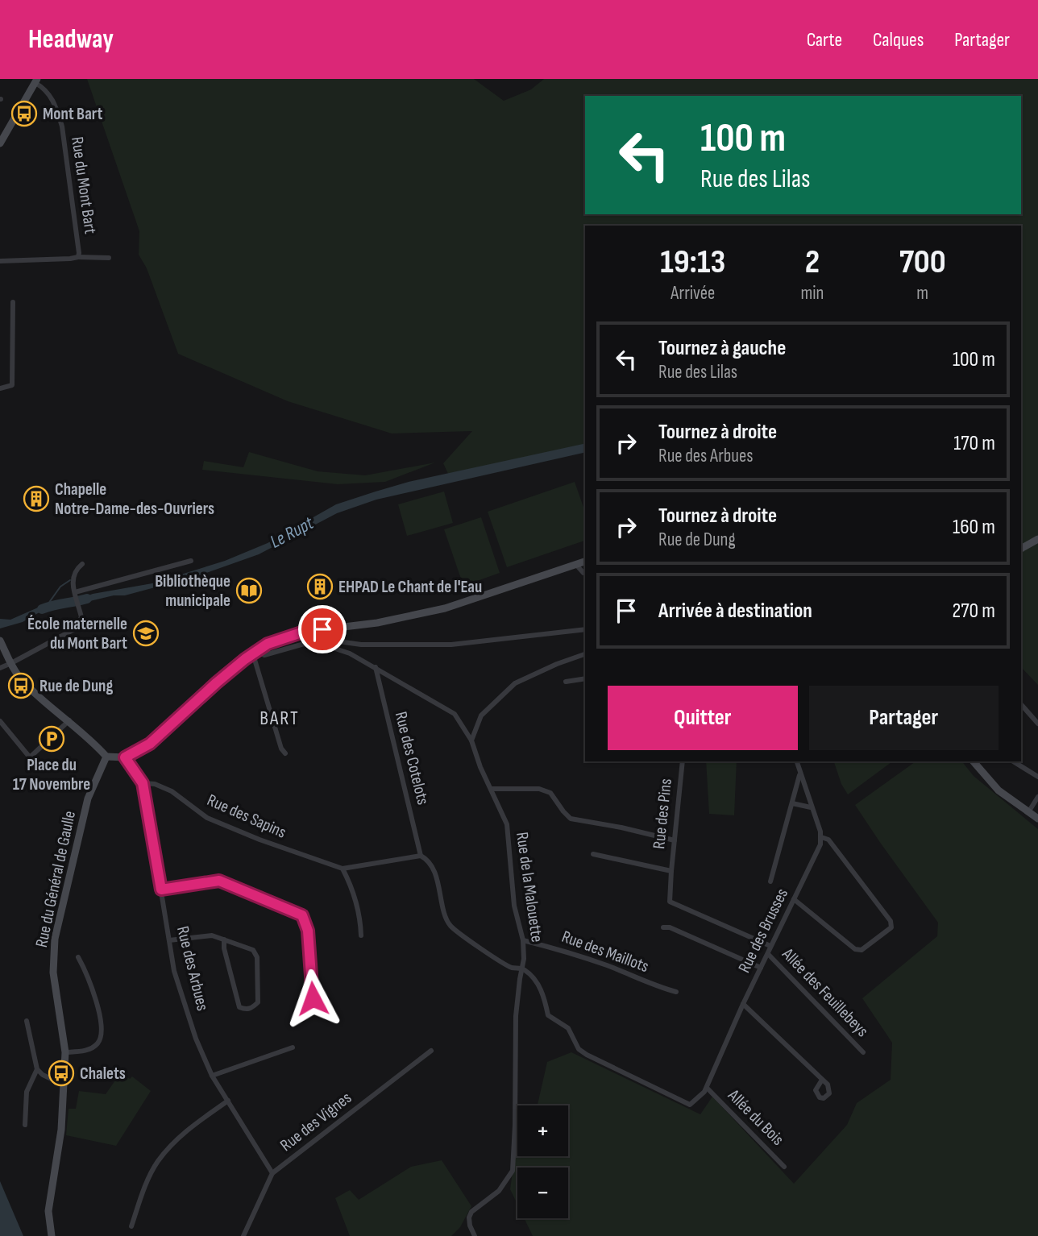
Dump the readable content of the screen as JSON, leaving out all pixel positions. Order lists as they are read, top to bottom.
{
  "streets": {
    "main road": ["Rue du Général de Gaulle"],
    "street": [
      "Rue du Mont Bart",
      "Rue des Cotelots",
      "Rue des Pins",
      "Rue des Sapins",
      "Rue de la Malouette",
      "Rue des Brusses",
      "Rue des Maillots",
      "Rue des Arbues",
      "Allée des Feuillebeys",
      "Allée du Bois",
      "Rue des Vignes"
    ]
  },
  "crossings": [
    ["Rue des Cotelots", "Rue des Sapins"],
    ["Rue des Cotelots", "Rue de la Malouette"],
    ["Rue des Pins", "Rue des Brusses"],
    ["Rue des Sapins", "Rue des Arbues"],
    ["Rue de la Malouette", "Rue des Brusses"],
    ["Rue de la Malouette", "Rue des Maillots"],
    ["Rue des Brusses", "Allée des Feuillebeys"],
    ["Rue des Brusses", "Allée du Bois"],
    ["Rue des Arbues", "Rue des Vignes"]
  ],
  "districts": ["BART"],
  "water": ["Le Rupt"],
  "places": {
    "bus stop": ["Mont Bart", "Rue de Dung", "Chalets"],
    "building": ["Chapelle Notre-Dame-des-Ouvriers", "EHPAD Le Chant de l'Eau"],
    "library": ["Bibliothèque municipale"],
    "school or university": ["École maternelle du Mont Bart"],
    "parking": ["Place du 17 Novembre"]
  },
  "page": {
    "header": "Headway",
    "nav": ["Carte", "Calques", "Partager"],
    "turn": ["100 m", "Rue des Lilas"],
    "eta": [
      "19:13",
      "Arrivée",
      "2",
      "min",
      "700",
      "m"
    ],
    "list": [
      {
        "name": "Tournez à gauche",
        "note": "Rue des Lilas",
        "value": "100 m"
      },
      {
        "name": "Tournez à droite",
        "note": "Rue des Arbues",
        "value": "170 m"
      },
      {
        "name": "Tournez à droite",
        "note": "Rue de Dung",
        "value": "160 m"
      },
      {
        "name": "Arrivée à destination",
        "value": "270 m"
      }
    ],
    "buttons": ["Quitter", "Partager"],
    "map_buttons": ["+", "−"]
  }
}
